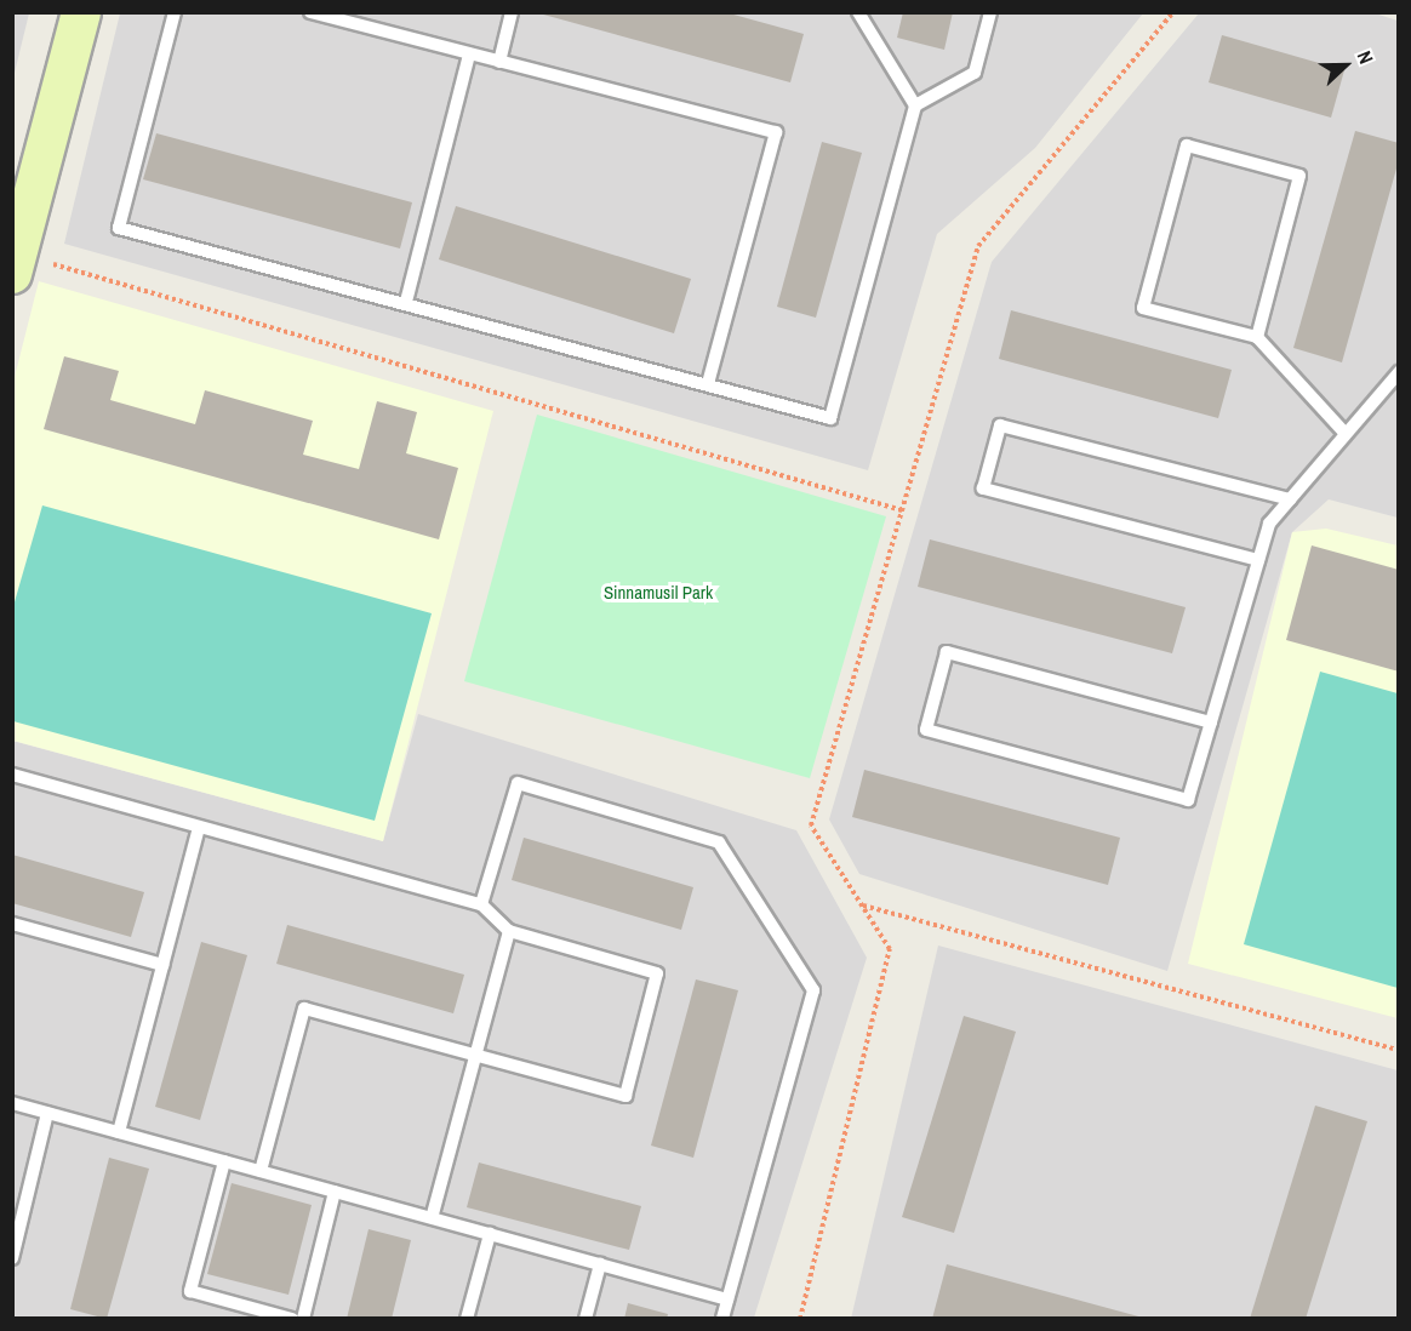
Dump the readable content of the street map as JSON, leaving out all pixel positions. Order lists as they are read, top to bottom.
{
  "parks": ["Sinnamusil Park"],
  "north": "right"
}
